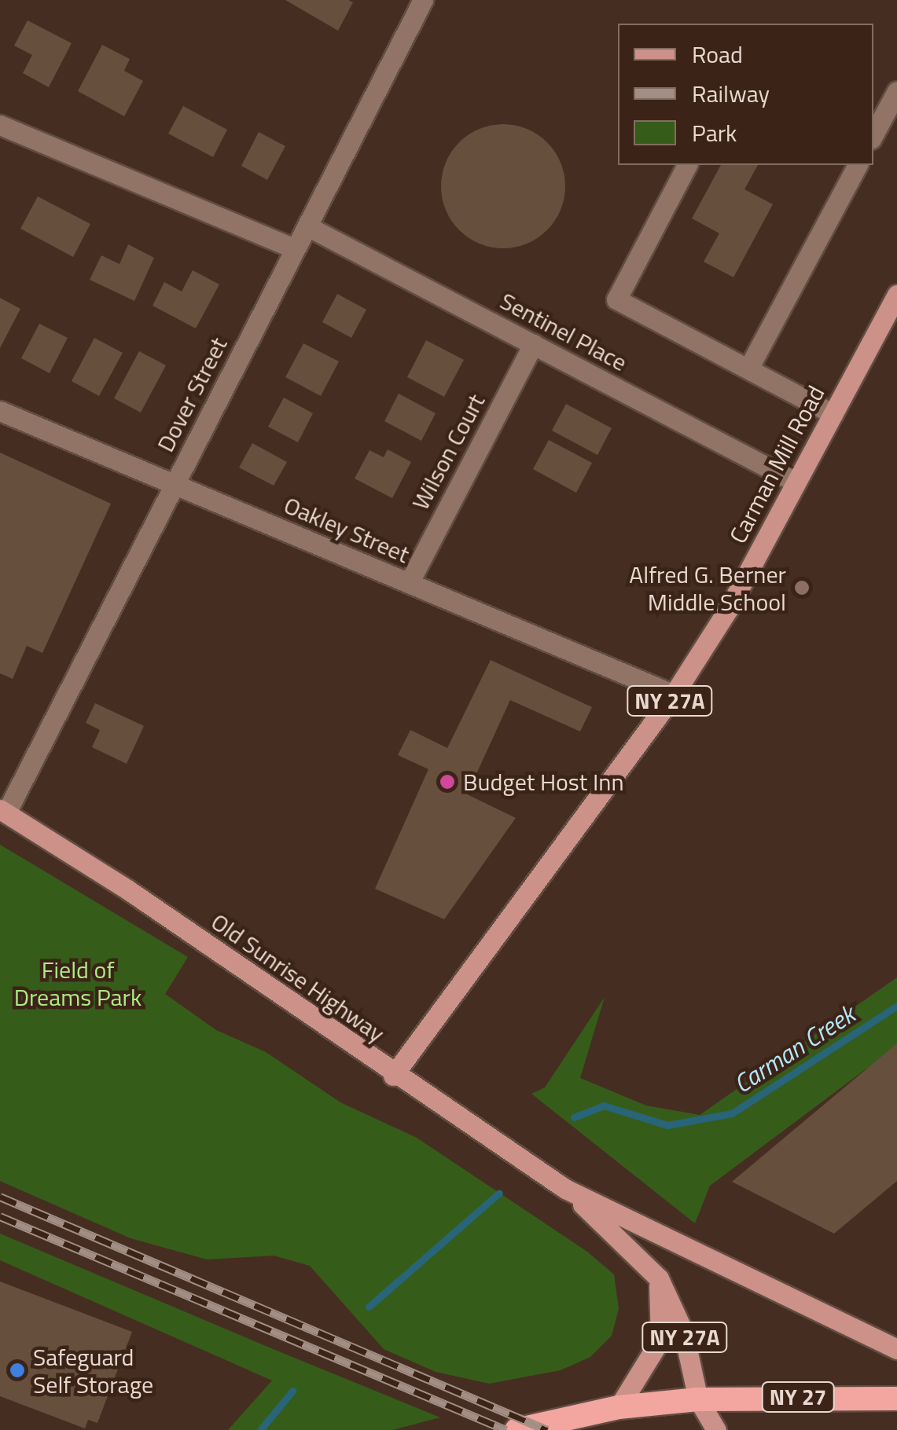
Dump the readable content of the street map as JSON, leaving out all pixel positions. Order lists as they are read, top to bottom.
{
  "streets": {
    "highway": ["NY 27"],
    "main road": ["Carman Mill Road", "NY 27A", "Old Sunrise Highway"],
    "street": [
      "Sentinel Place",
      "Dover Street",
      "Wilson Court",
      "Oakley Street"
    ]
  },
  "crossings": [
    ["Sentinel Place", "Dover Street"],
    ["Sentinel Place", "Wilson Court"],
    ["Sentinel Place", "Carman Mill Road"],
    ["Dover Street", "Oakley Street"],
    ["Dover Street", "Old Sunrise Highway"],
    ["Wilson Court", "Oakley Street"],
    ["Carman Mill Road", "Oakley Street"],
    ["Carman Mill Road", "Old Sunrise Highway"],
    ["Old Sunrise Highway", "NY 27"]
  ],
  "water": ["Carman Creek"],
  "parks": ["Field of Dreams Park"],
  "places": ["Alfred G. Berner Middle School", "Budget Host Inn", "Safeguard Self Storage"],
  "legend": ["Road", "Railway", "Park"]
}
